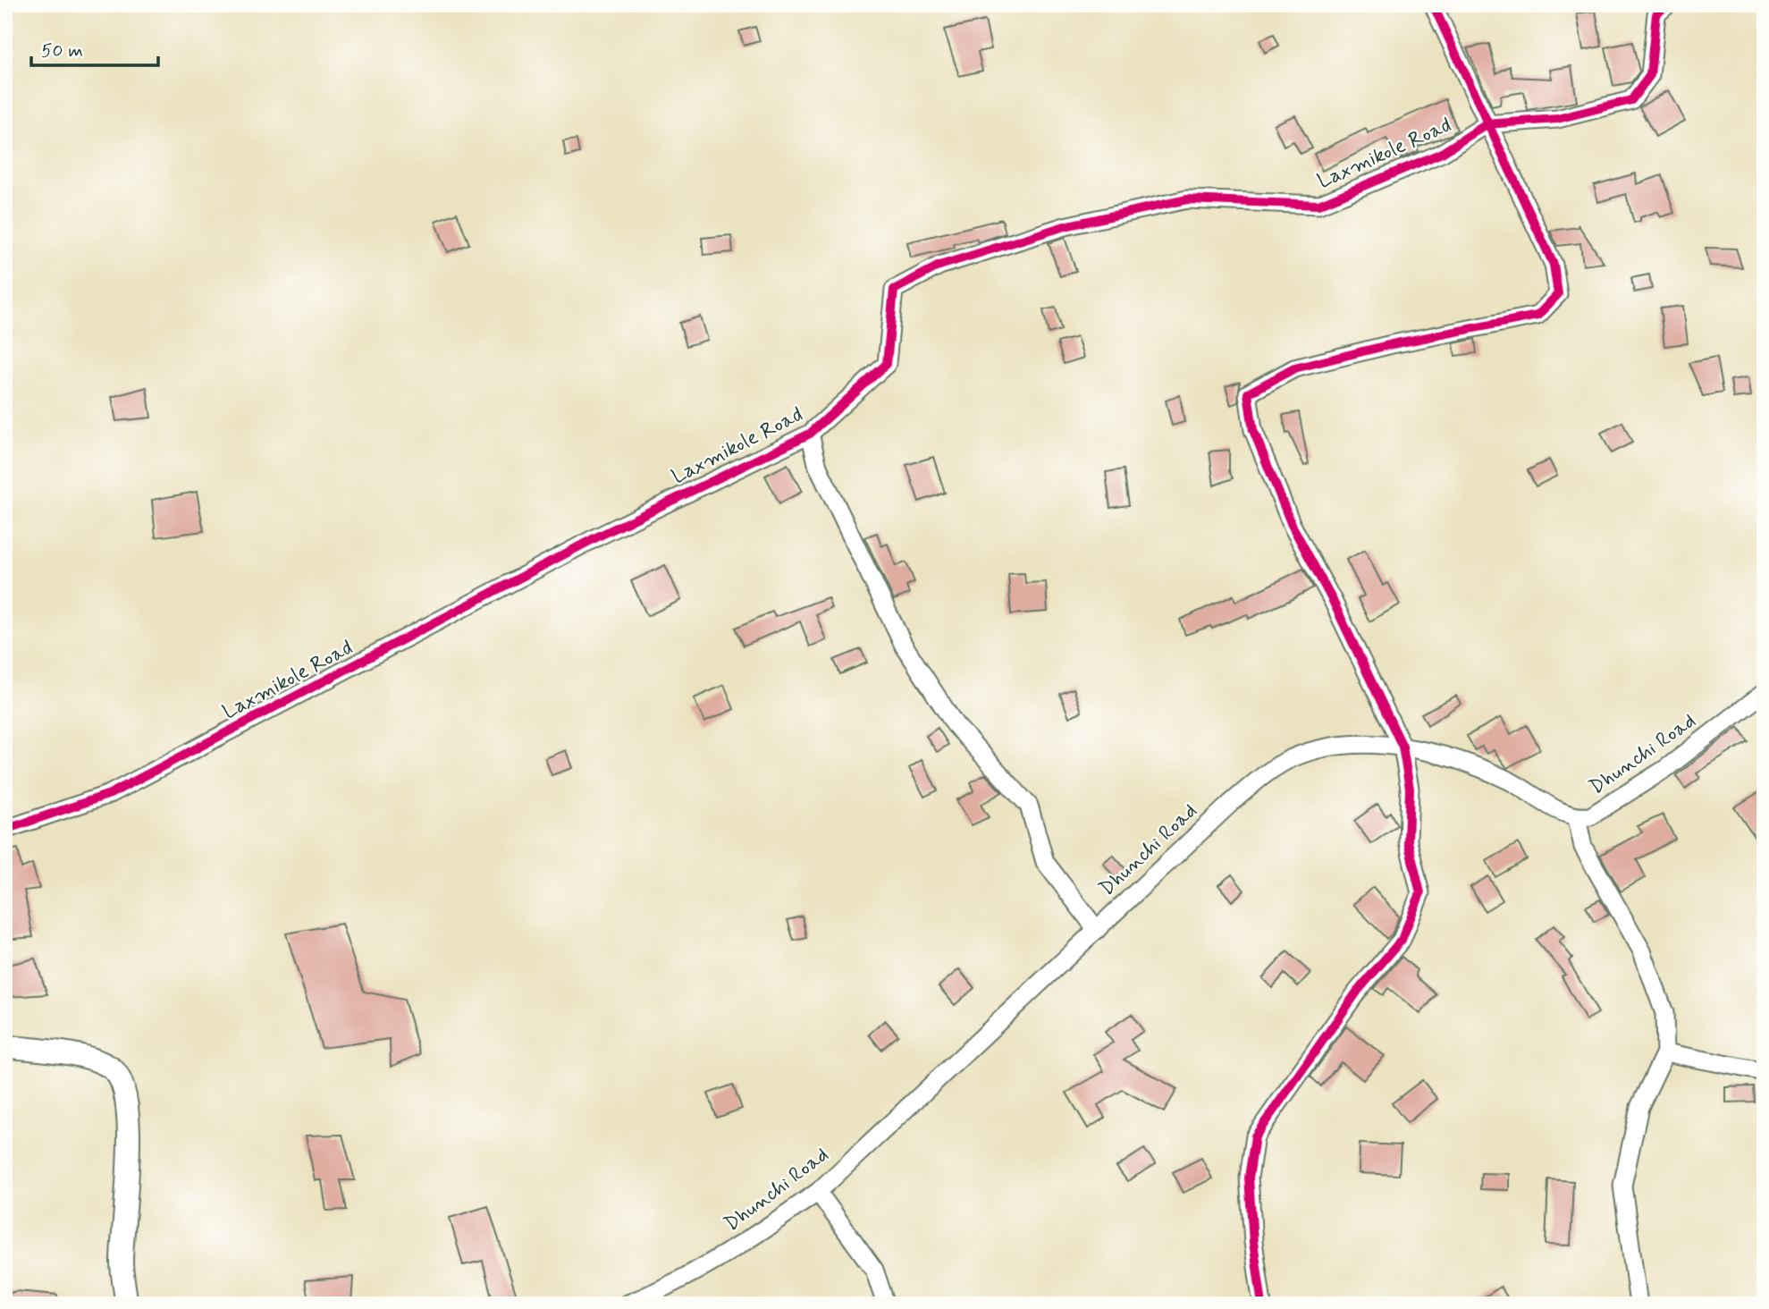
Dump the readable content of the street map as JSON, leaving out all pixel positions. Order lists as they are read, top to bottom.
{
  "streets": {
    "street": ["Laxmikole Road", "Dhunchi Road"]
  },
  "scale_bar": "50 m"
}
